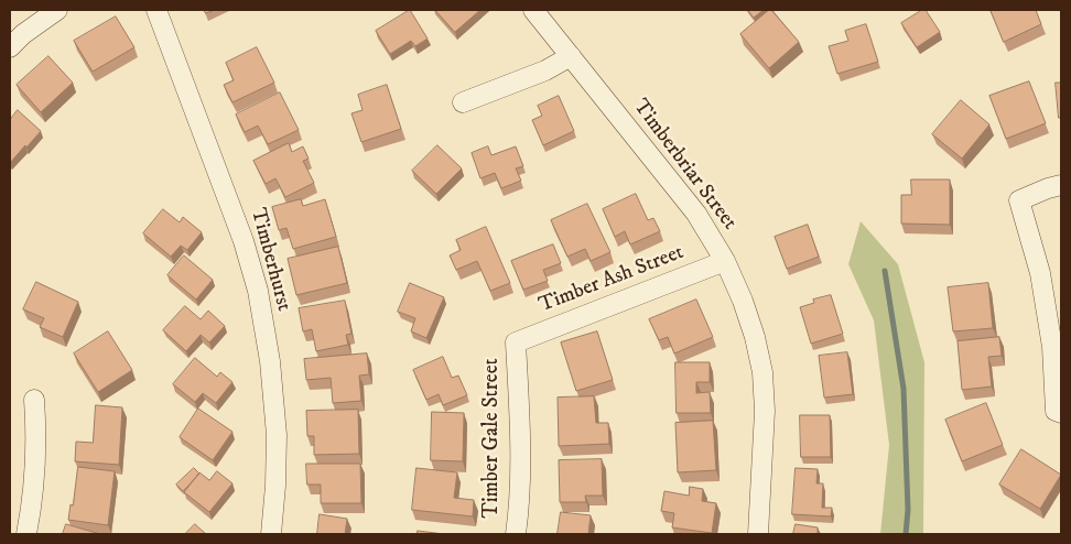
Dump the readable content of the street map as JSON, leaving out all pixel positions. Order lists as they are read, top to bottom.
{
  "streets": {
    "street": [
      "Timberbriar Street",
      "Timberhurst",
      "Timber Ash Street",
      "Timber Gale Street"
    ]
  },
  "crossings": [
    ["Timberbriar Street", "Timber Ash Street"],
    ["Timber Ash Street", "Timber Gale Street"]
  ]
}
